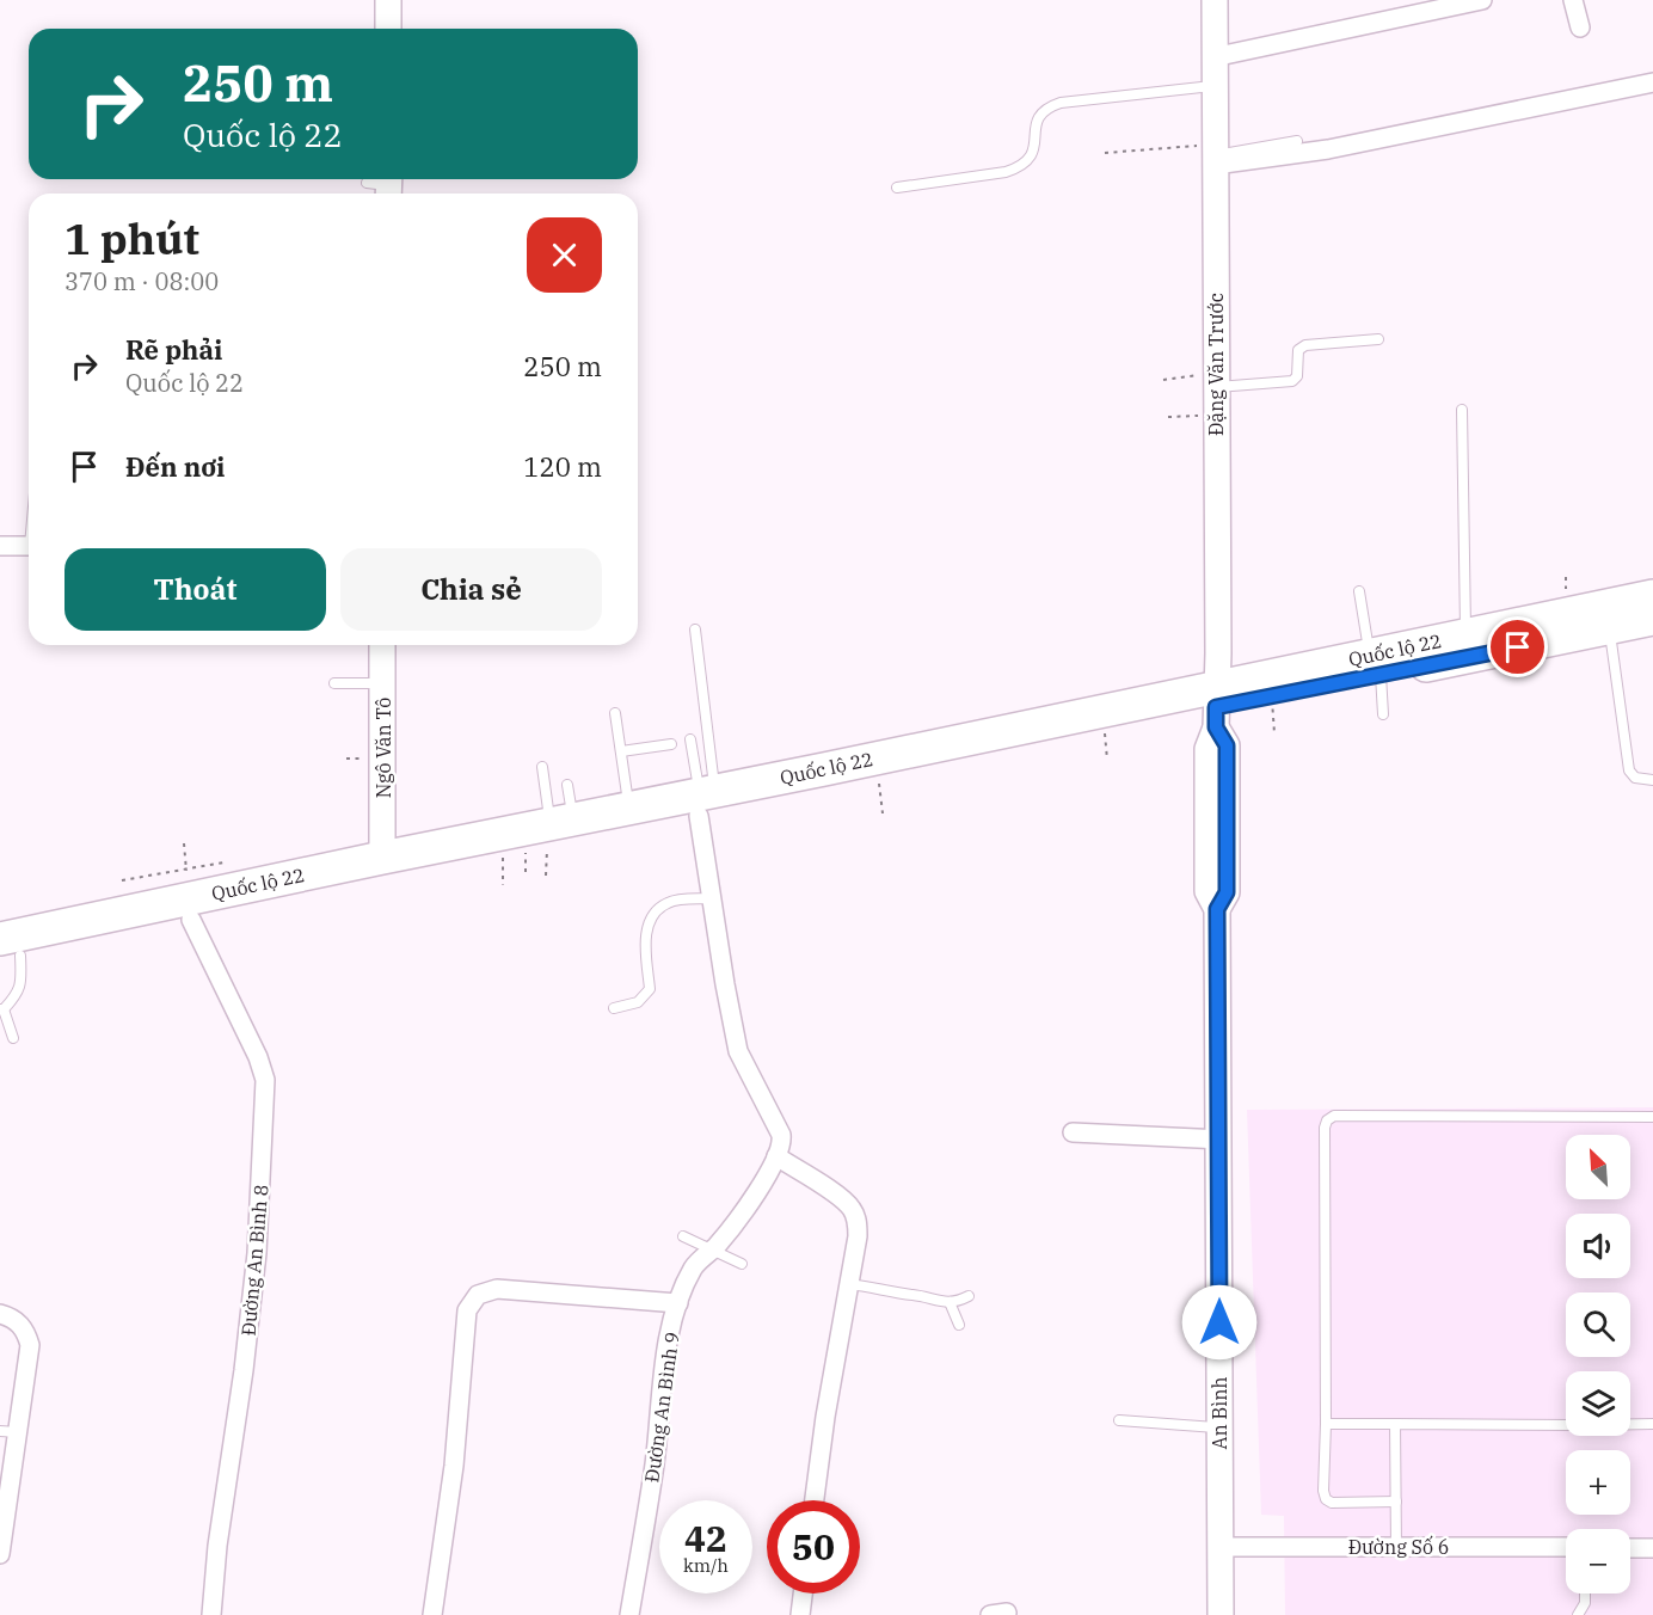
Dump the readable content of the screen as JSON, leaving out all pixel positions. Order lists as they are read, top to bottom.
{
  "streets": {
    "highway": ["Quốc lộ 22"],
    "main road": ["Đặng Văn Trước", "Ngô Văn Tô", "An Bình"],
    "street": ["Đường An Bình 8", "Đường An Bình 9", "Đường Số 6"]
  },
  "crossings": [
    ["Đặng Văn Trước", "Quốc lộ 22"],
    ["Đặng Văn Trước", "An Bình"],
    ["Quốc lộ 22", "Ngô Văn Tô"],
    ["Quốc lộ 22", "Đường An Bình 8"],
    ["Quốc lộ 22", "An Bình"],
    ["An Bình", "Đường Số 6"]
  ],
  "north": "top left",
  "page": {
    "turn": ["250 m", "Quốc lộ 22"],
    "heading": ["1 phút", "370 m · 08:00"],
    "list": [
      {
        "name": "Rẽ phải",
        "note": "Quốc lộ 22",
        "value": "250 m"
      },
      {
        "name": "Đến nơi",
        "value": "120 m"
      }
    ],
    "buttons": ["Thoát", "Chia sẻ"],
    "map_buttons": ["+", "−"],
    "speed": "42 km/h",
    "limit": "50"
  }
}
